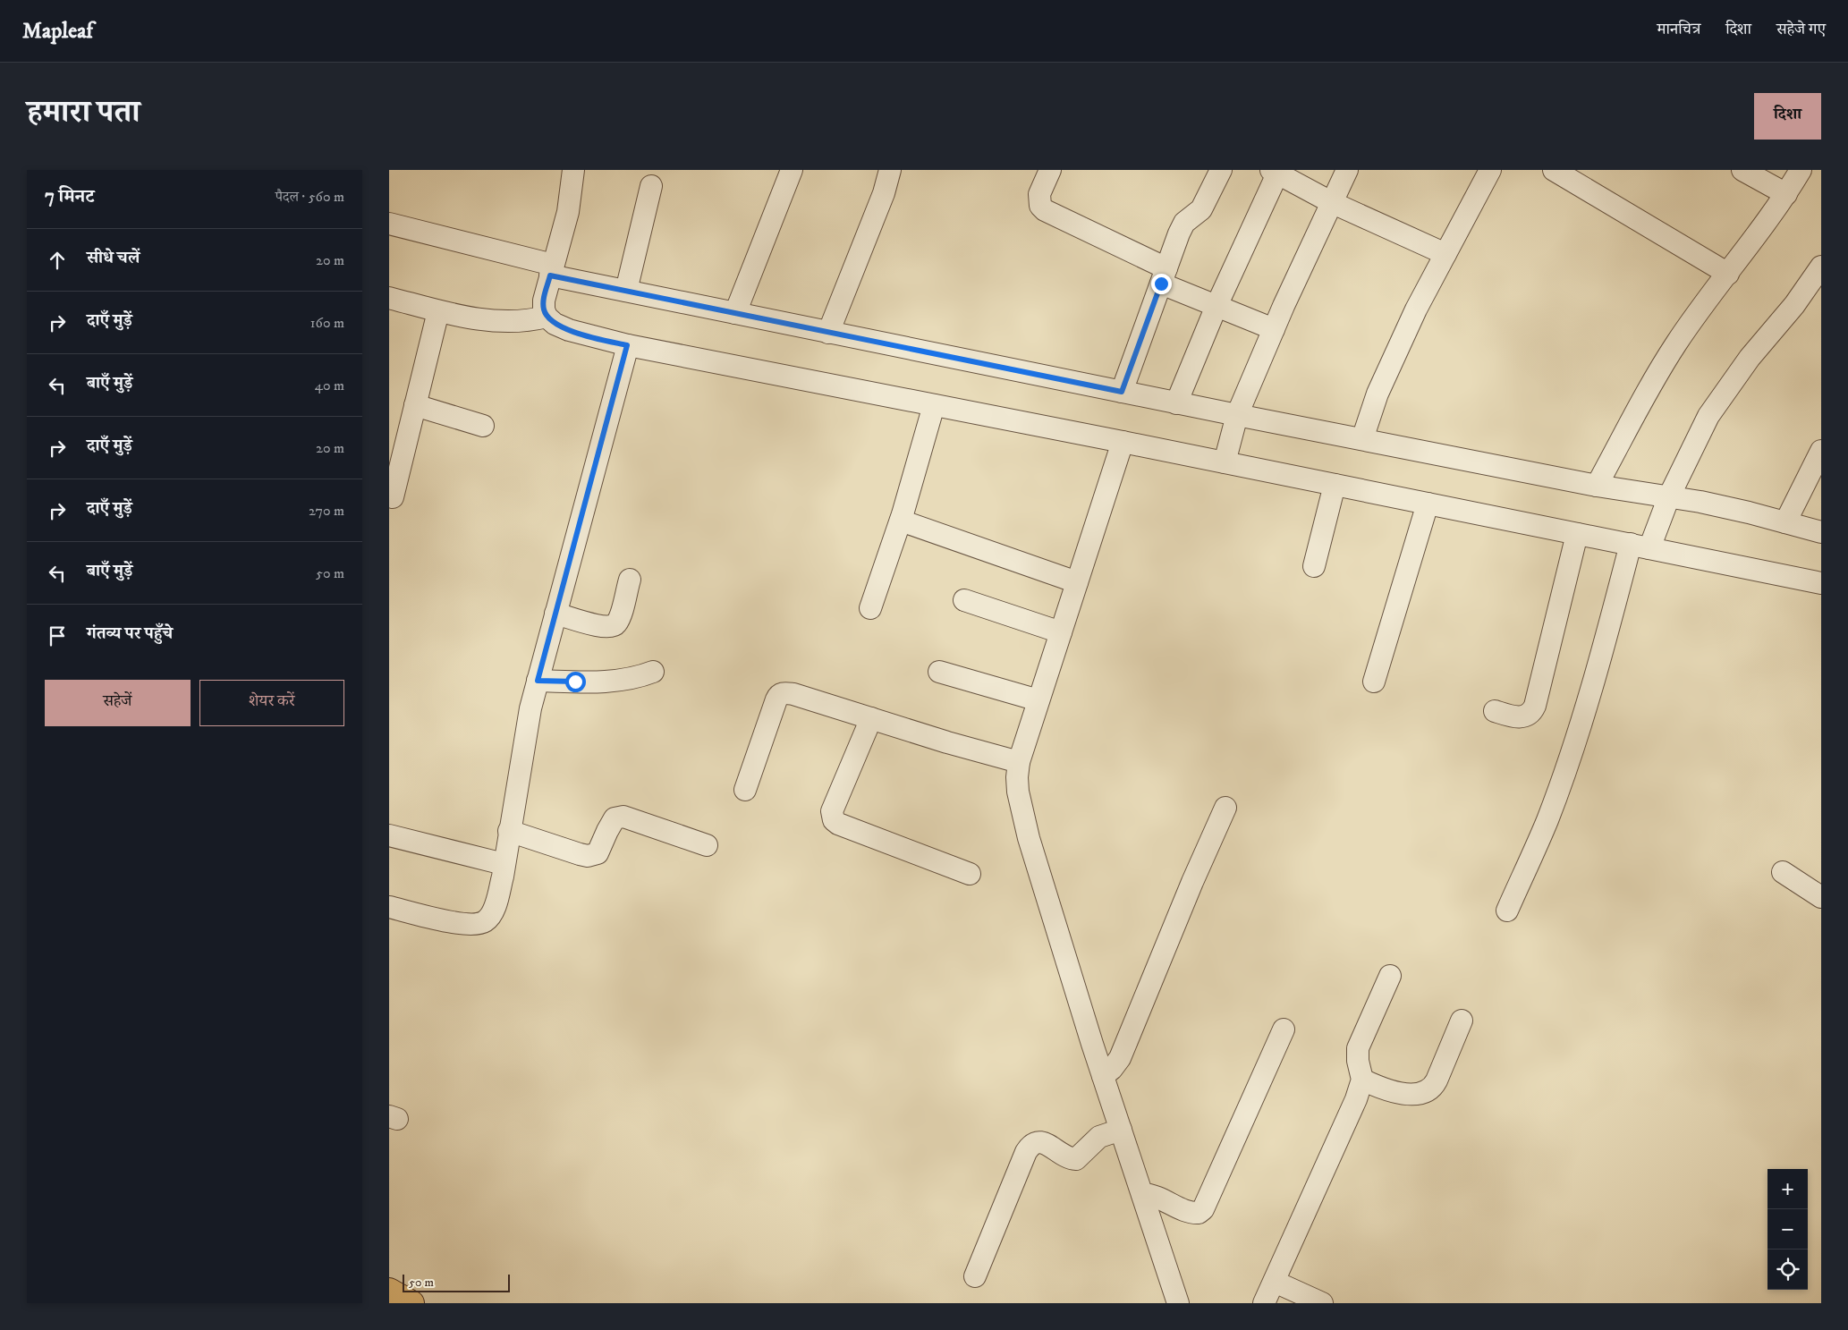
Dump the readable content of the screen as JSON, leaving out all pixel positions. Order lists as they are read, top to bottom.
{
  "scale_bar": "50 m",
  "page": {
    "header": "Mapleaf",
    "nav": ["मानचित्र", "दिशा", "सहेजे गए"],
    "title": "हमारा पता",
    "buttons": [
      "दिशा",
      ["सहेजें", "शेयर करें"]
    ],
    "heading": ["7 मिनट", "पैदल · 560 m"],
    "list": [
      ["सीधे चलें", "20 m"],
      ["दाएँ मुड़ें", "160 m"],
      ["बाएँ मुड़ें", "40 m"],
      ["दाएँ मुड़ें", "20 m"],
      ["दाएँ मुड़ें", "270 m"],
      ["बाएँ मुड़ें", "50 m"],
      "गंतव्य पर पहुँचे"
    ],
    "map_buttons": ["+", "−"],
    "scale": "50 m"
  }
}
